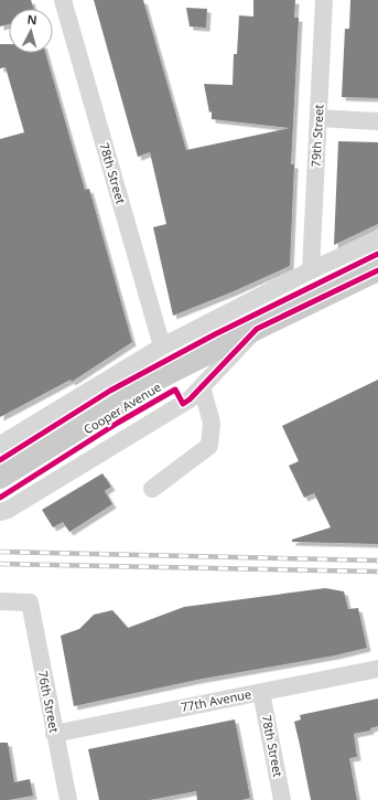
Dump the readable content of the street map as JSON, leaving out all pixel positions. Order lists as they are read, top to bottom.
{
  "streets": {
    "main road": ["Cooper Avenue"],
    "street": [
      "79th Street",
      "78th Street",
      "77th Avenue",
      "76th Street"
    ]
  },
  "crossings": [
    ["78th Street", "77th Avenue"],
    ["77th Avenue", "76th Street"]
  ],
  "north": "top"
}
